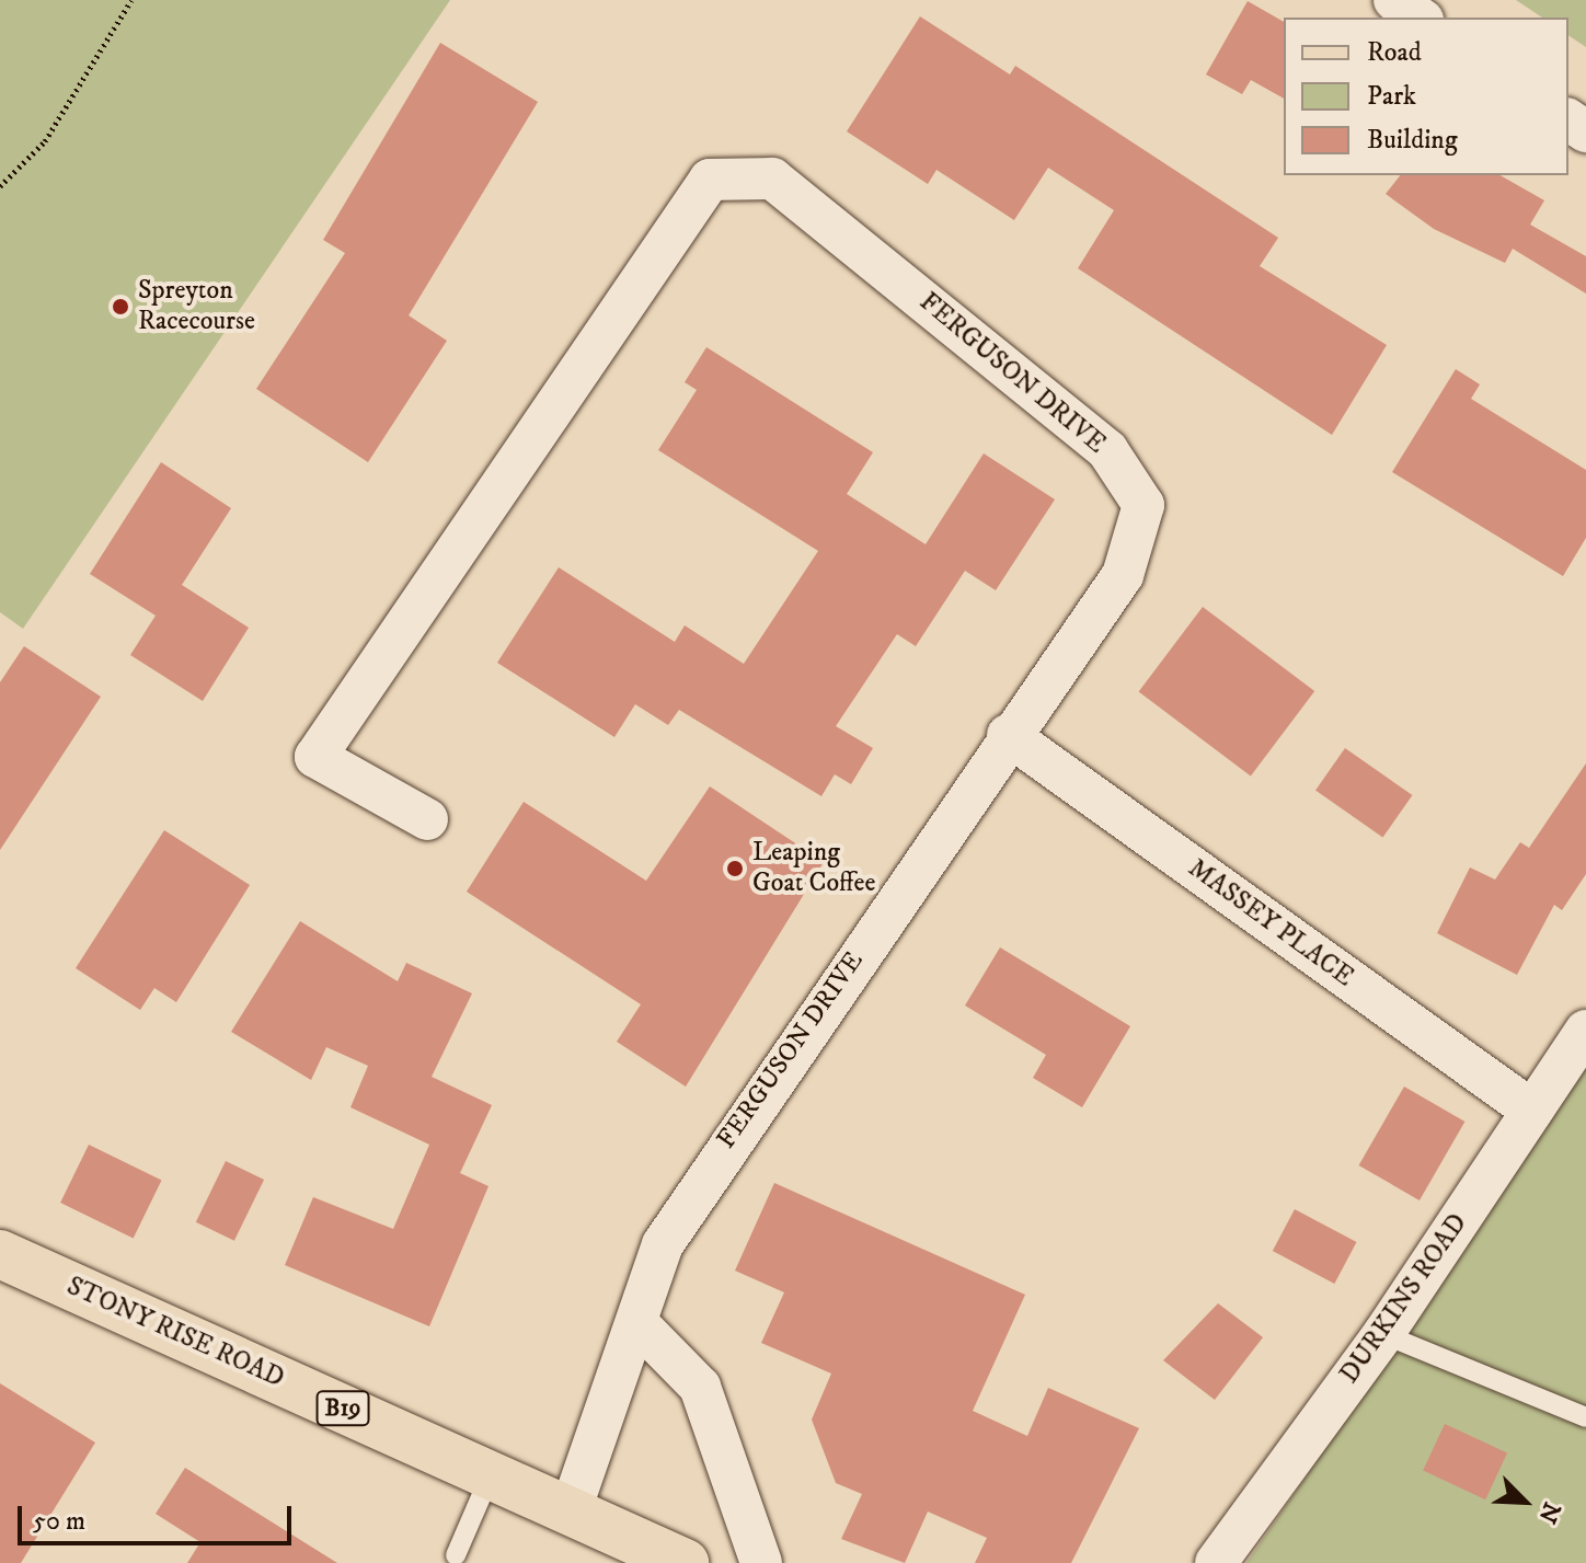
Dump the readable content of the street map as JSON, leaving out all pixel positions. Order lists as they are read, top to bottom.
{
  "streets": {
    "main road": ["STONY RISE ROAD", "B19"],
    "street": ["FERGUSON DRIVE", "MASSEY PLACE", "DURKINS ROAD"]
  },
  "crossings": [
    ["FERGUSON DRIVE", "MASSEY PLACE"],
    ["FERGUSON DRIVE", "STONY RISE ROAD"],
    ["MASSEY PLACE", "DURKINS ROAD"]
  ],
  "places": ["Spreyton Racecourse", "Leaping Goat Coffee"],
  "legend": ["Road", "Park", "Building"],
  "scale_bar": "50 m",
  "north": "bottom right"
}
